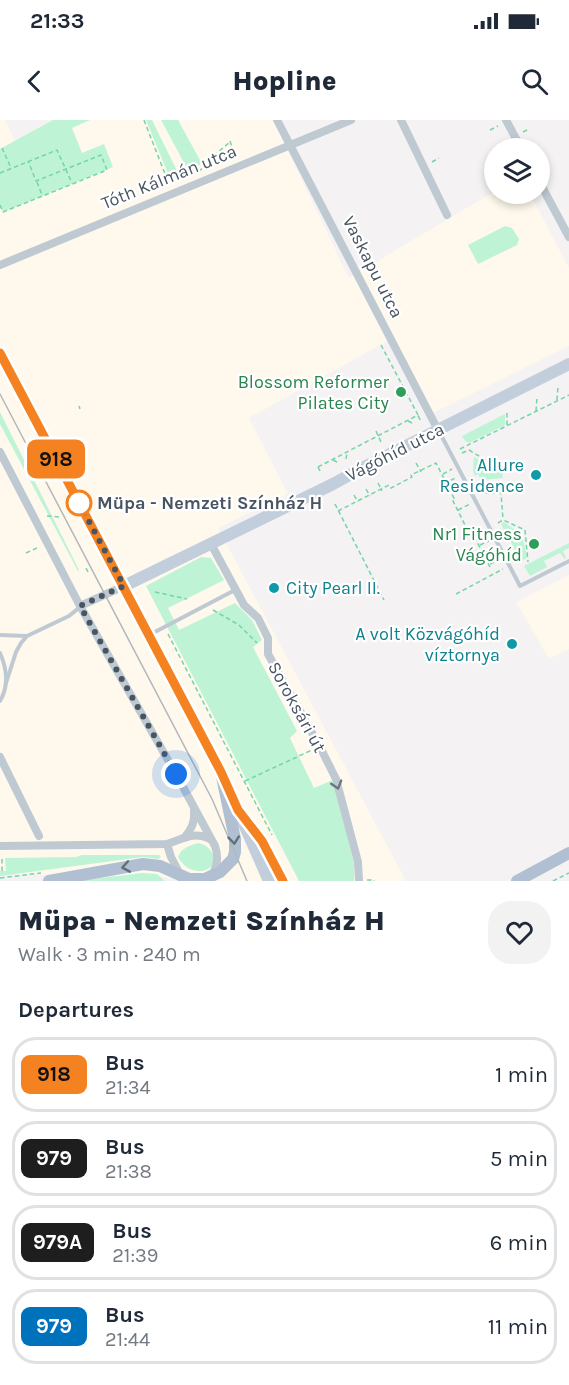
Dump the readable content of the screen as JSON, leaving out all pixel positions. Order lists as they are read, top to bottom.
{
  "streets": {
    "main road": ["Vágóhíd utca"],
    "street": ["Tóth Kálmán utca", "Vaskapu utca", "Soroksári út"]
  },
  "crossings": [
    ["Tóth Kálmán utca", "Vaskapu utca"],
    ["Vaskapu utca", "Vágóhíd utca"],
    ["Vágóhíd utca", "Soroksári út"]
  ],
  "one_way": ["Soroksári út"],
  "places": [
    "Blossom Reformer Pilates City",
    "Allure Residence",
    "Müpa - Nemzeti Színház H",
    "Nr1 Fitness Vágóhíd",
    "City Pearl II.",
    "A volt Közvágóhíd víztornya"
  ],
  "lines": ["bus line 918"],
  "page": {
    "status": "21:33",
    "header": "Hopline",
    "on_map": "918",
    "heading": [
      ["Müpa - Nemzeti Színház H", "Walk · 3 min · 240 m"],
      "Departures"
    ],
    "list": [
      {
        "mark": "918",
        "name": "Bus",
        "note": "21:34",
        "value": "1 min"
      },
      {
        "mark": "979",
        "name": "Bus",
        "note": "21:38",
        "value": "5 min"
      },
      {
        "mark": "979A",
        "name": "Bus",
        "note": "21:39",
        "value": "6 min"
      },
      {
        "mark": "979",
        "name": "Bus",
        "note": "21:44",
        "value": "11 min"
      }
    ]
  }
}
